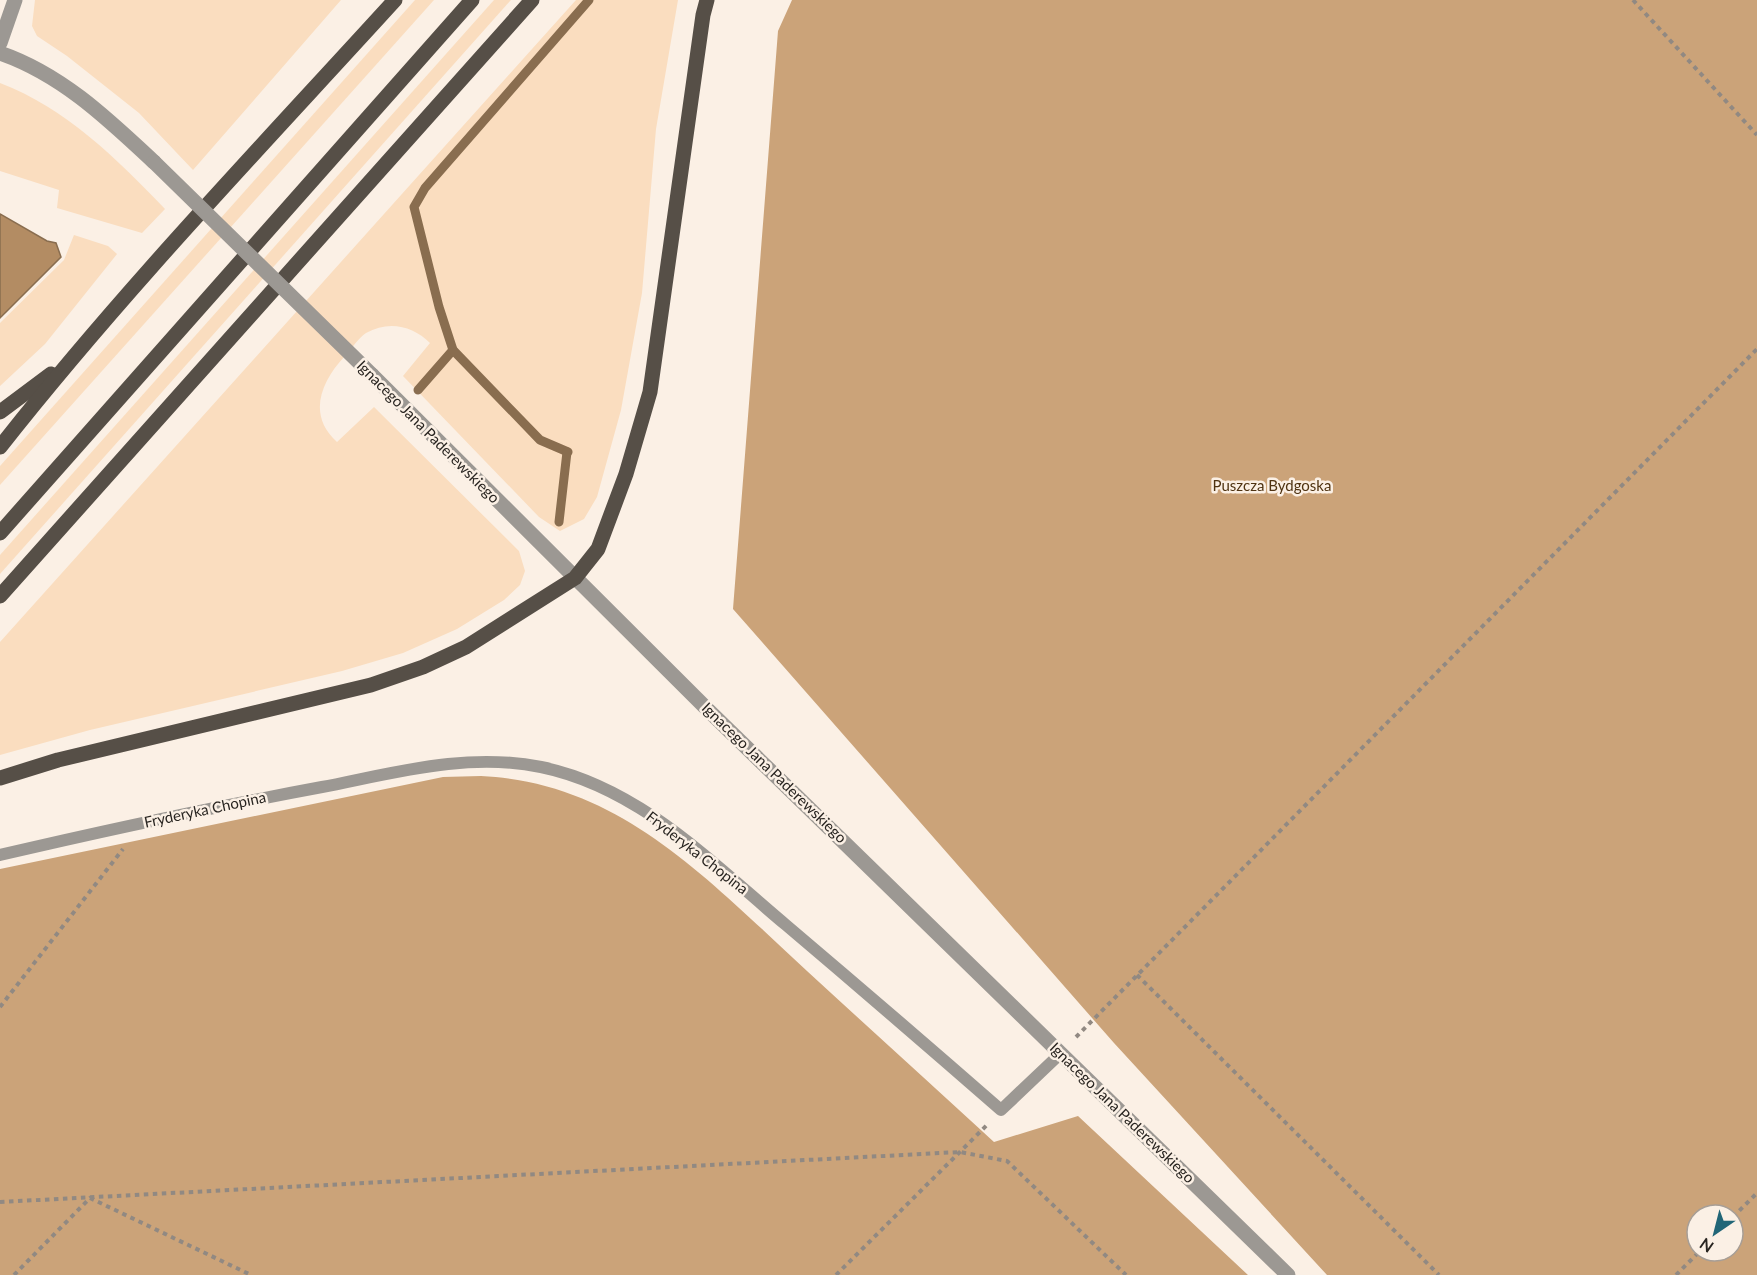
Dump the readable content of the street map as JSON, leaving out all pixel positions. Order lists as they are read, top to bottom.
{
  "streets": {
    "street": ["Ignacego Jana Paderewskiego"],
    "lane": ["Fryderyka Chopina"]
  },
  "parks": ["Puszcza Bydgoska"],
  "north": "bottom left"
}
